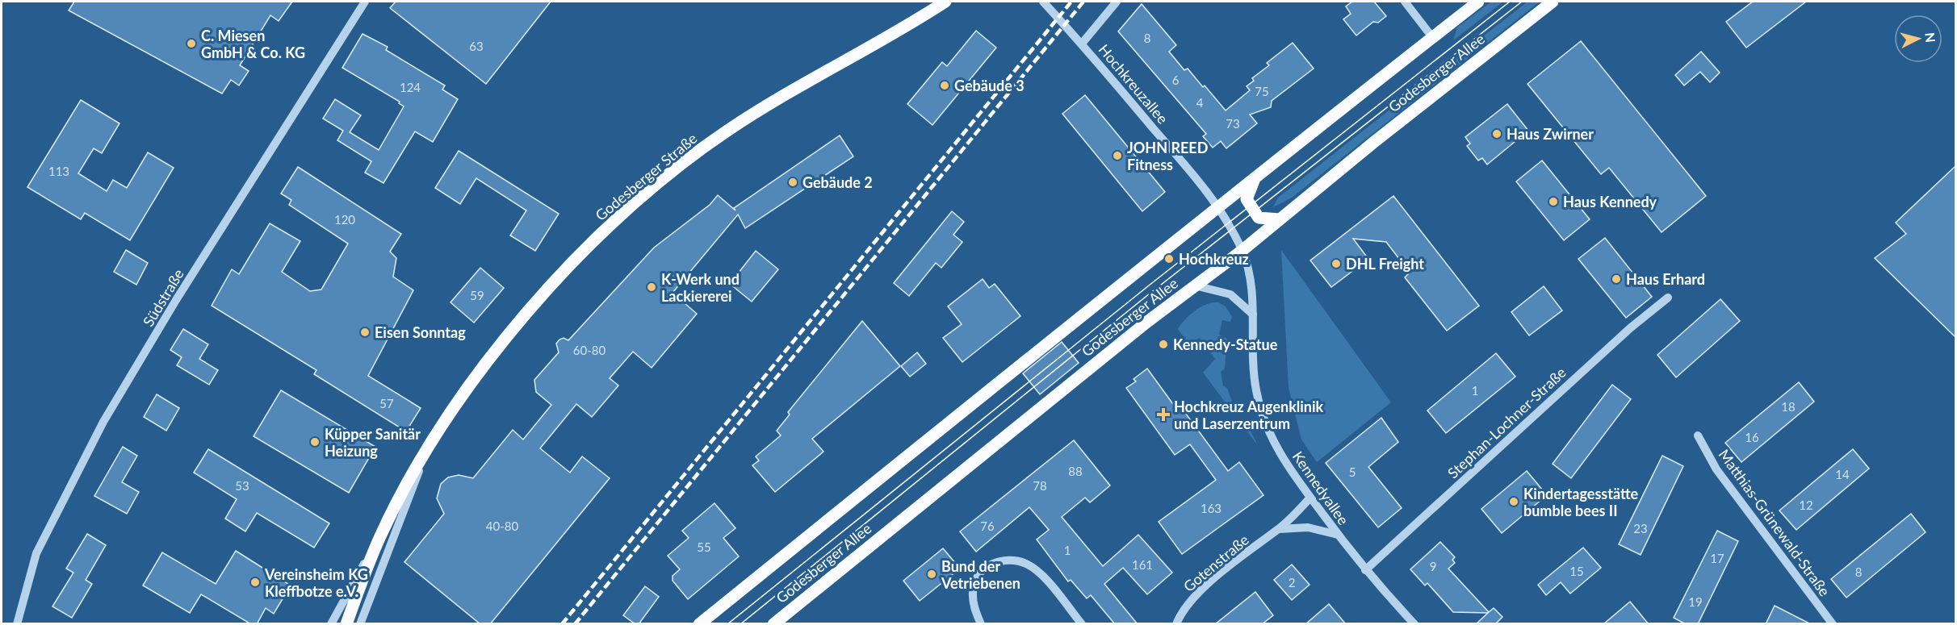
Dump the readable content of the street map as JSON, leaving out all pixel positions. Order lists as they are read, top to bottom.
{
  "streets": {
    "main road": ["Godesberger Allee", "Godesberger Straße"],
    "street": [
      "Hochkreuzallee",
      "Südstraße",
      "Stephan-Lochner-Straße",
      "Kennedyallee",
      "Matthias-Grünewald-Straße",
      "Gotenstraße"
    ]
  },
  "crossings": [
    ["Godesberger Allee", "Hochkreuzallee"],
    ["Godesberger Allee", "Kennedyallee"],
    ["Hochkreuzallee", "Kennedyallee"],
    ["Stephan-Lochner-Straße", "Kennedyallee"],
    ["Kennedyallee", "Gotenstraße"]
  ],
  "places": {
    "other": [
      "C. Miesen GmbH & Co. KG",
      "Gebäude 3",
      "Haus Zwirner",
      "JOHN REED Fitness",
      "Gebäude 2",
      "Haus Kennedy",
      "Hochkreuz",
      "DHL Freight",
      "Haus Erhard",
      "K-Werk und Lackiererei",
      "Eisen Sonntag",
      "Kennedy-Statue",
      "Küpper Sanitär Heizung",
      "Kindertagesstätte bumble bees II",
      "Bund der Vetriebenen",
      "Vereinsheim KG Kleffbotze e.V."
    ],
    "health": ["Hochkreuz Augenklinik und Laserzentrum"]
  },
  "house_numbers": [
    "8",
    "63",
    "6",
    "124",
    "75",
    "4",
    "73",
    "113",
    "120",
    "59",
    "60-80",
    "1",
    "57",
    "18",
    "16",
    "88",
    "5",
    "14",
    "53",
    "78",
    "12",
    "163",
    "40-80",
    "76",
    "23",
    "55",
    "1",
    "17",
    "161",
    "9",
    "15",
    "8",
    "2",
    "19"
  ],
  "north": "right"
}
